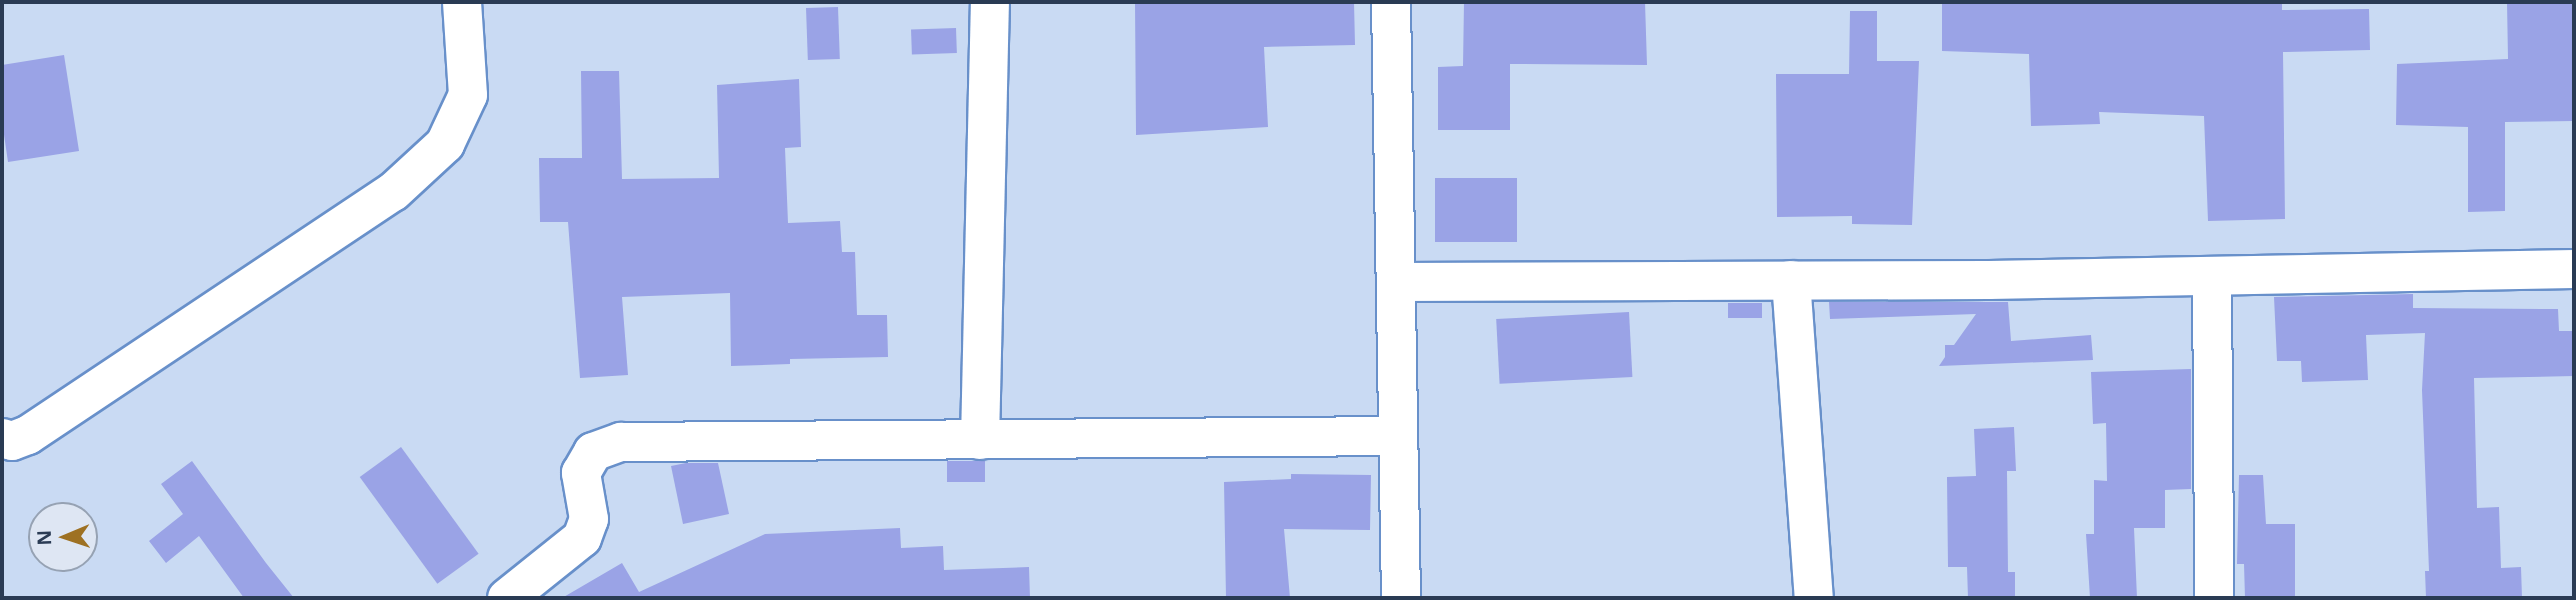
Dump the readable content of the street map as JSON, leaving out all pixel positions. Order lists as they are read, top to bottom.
{
  "north": "left"
}
